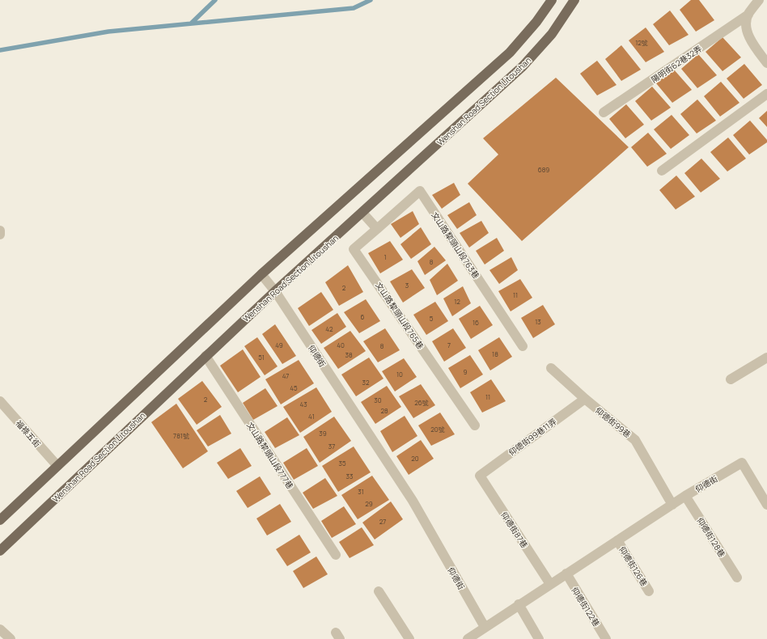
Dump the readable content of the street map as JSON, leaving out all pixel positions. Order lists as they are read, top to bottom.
{
  "streets": {
    "main road": ["Wenshan Road Section Litoushan"],
    "street": [
      "陽明街62巷32弄",
      "文山路犂頭山段763巷",
      "文山路犂頭山段765巷",
      "仰德街",
      "仰德街99巷",
      "福祿五街",
      "仰德街99巷11弄",
      "文山路犂頭山段777巷",
      "仰德街87巷",
      "仰德街128巷",
      "仰德街126巷",
      "仰德街122巷"
    ]
  },
  "crossings": [
    ["Wenshan Road Section Litoushan", "仰德街"],
    ["Wenshan Road Section Litoushan", "文山路犂頭山段777巷"],
    ["文山路犂頭山段763巷", "文山路犂頭山段765巷"],
    ["仰德街", "仰德街99巷"],
    ["仰德街", "仰德街87巷"],
    ["仰德街", "仰德街128巷"],
    ["仰德街", "仰德街126巷"],
    ["仰德街", "仰德街122巷"],
    ["仰德街99巷", "仰德街99巷11弄"],
    ["仰德街99巷11弄", "仰德街87巷"]
  ],
  "house_numbers": [
    "12號",
    "689",
    "1",
    "8",
    "3",
    "2",
    "11",
    "12",
    "6",
    "5",
    "13",
    "16",
    "42",
    "49",
    "40",
    "7",
    "8",
    "18",
    "38",
    "51",
    "9",
    "10",
    "47",
    "32",
    "45",
    "11",
    "2",
    "30",
    "26號",
    "43",
    "28",
    "41",
    "20號",
    "39",
    "781號",
    "37",
    "20",
    "35",
    "33",
    "31",
    "29",
    "27"
  ]
}
